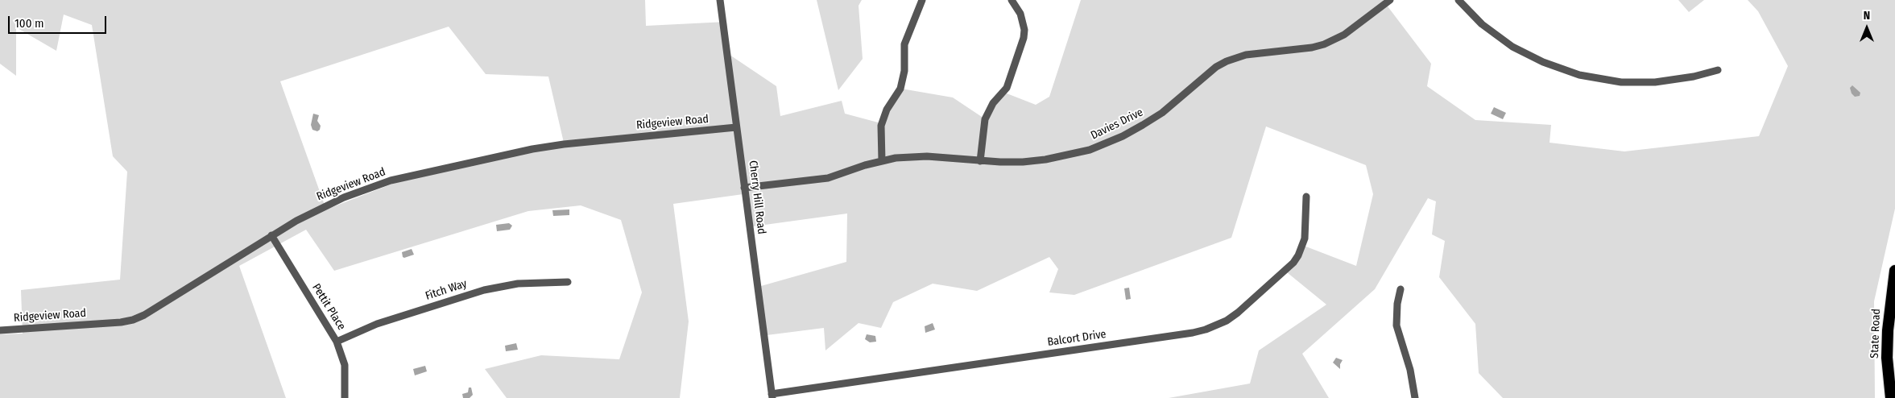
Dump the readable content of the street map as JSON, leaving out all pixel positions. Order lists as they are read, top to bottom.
{
  "streets": {
    "highway": ["State Road"],
    "street": [
      "Ridgeview Road",
      "Davies Drive",
      "Cherry Hill Road",
      "Fitch Way",
      "Pettit Place",
      "Balcort Drive"
    ]
  },
  "crossings": [
    ["Ridgeview Road", "Cherry Hill Road"],
    ["Ridgeview Road", "Pettit Place"],
    ["Davies Drive", "Cherry Hill Road"],
    ["Cherry Hill Road", "Balcort Drive"],
    ["Fitch Way", "Pettit Place"]
  ],
  "scale_bar": "100 m",
  "north": "top"
}
